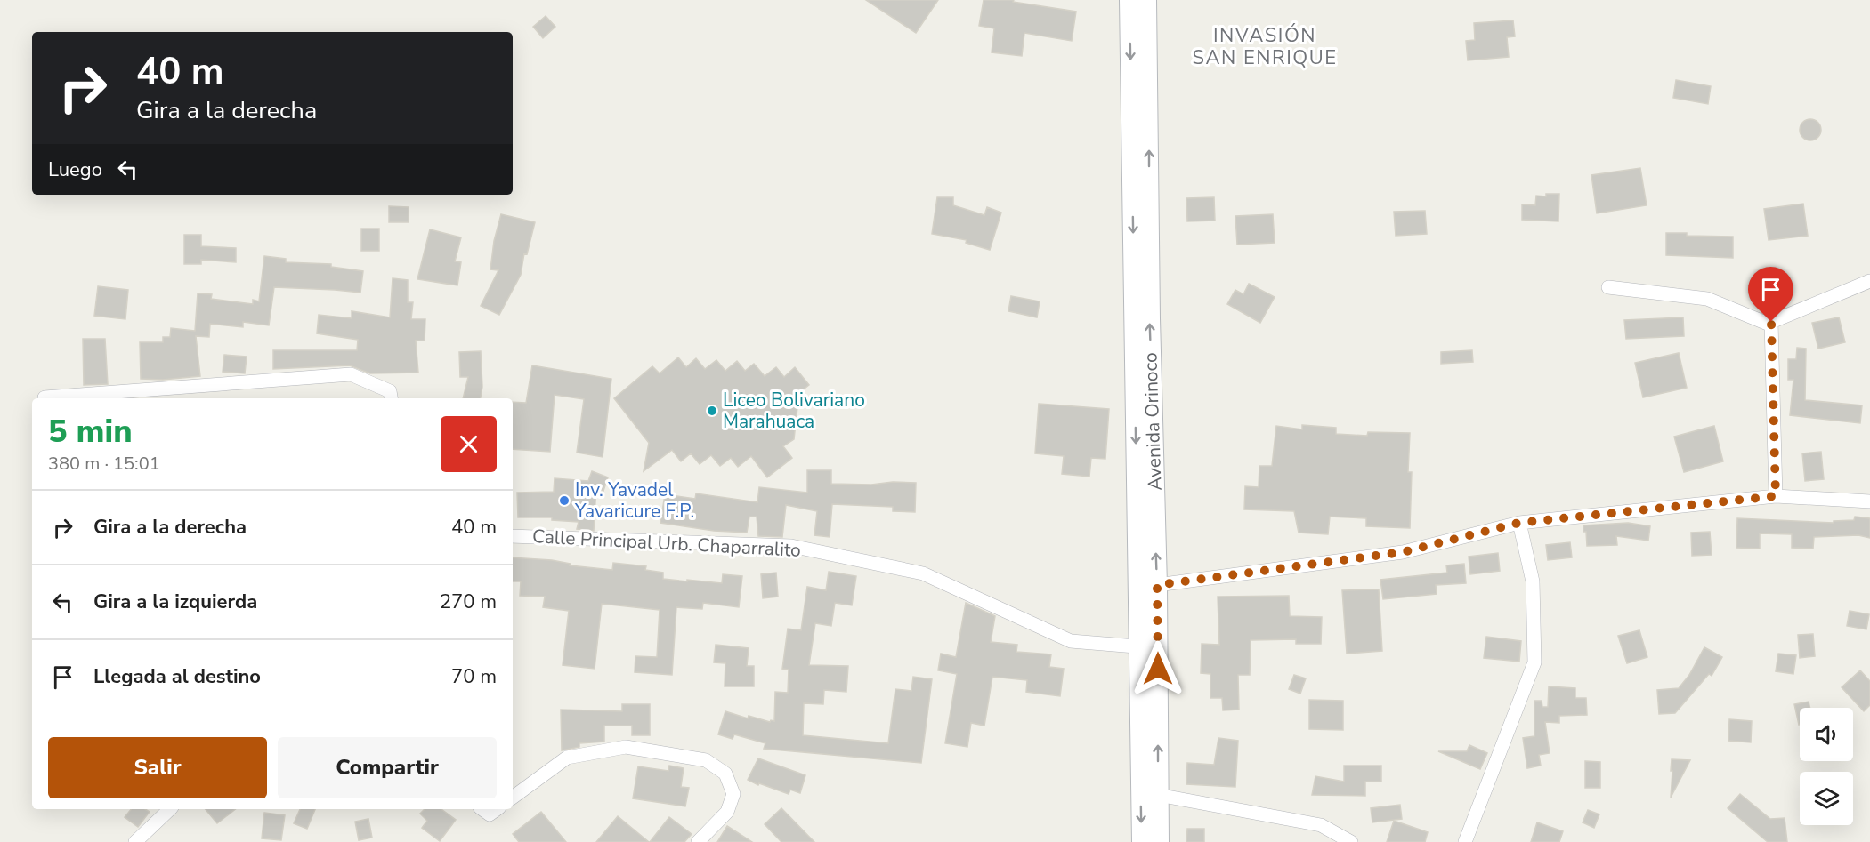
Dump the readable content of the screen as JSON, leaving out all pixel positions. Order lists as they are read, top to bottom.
{
  "streets": {
    "street": ["Avenida Orinoco", "Calle Principal Urb. Chaparralito"]
  },
  "crossings": [
    ["Avenida Orinoco", "Calle Principal Urb. Chaparralito"]
  ],
  "districts": ["INVASIÓN SAN ENRIQUE"],
  "places": ["Liceo Bolivariano Marahuaca", "Inv. Yavadel Yavaricure F.P."],
  "page": {
    "turn": ["40 m", "Gira a la derecha"],
    "then": "Luego",
    "heading": ["5 min", "380 m · 15:01"],
    "list": [
      {
        "name": "Gira a la derecha",
        "value": "40 m"
      },
      {
        "name": "Gira a la izquierda",
        "value": "270 m"
      },
      {
        "name": "Llegada al destino",
        "value": "70 m"
      }
    ],
    "buttons": ["Salir", "Compartir"]
  }
}
